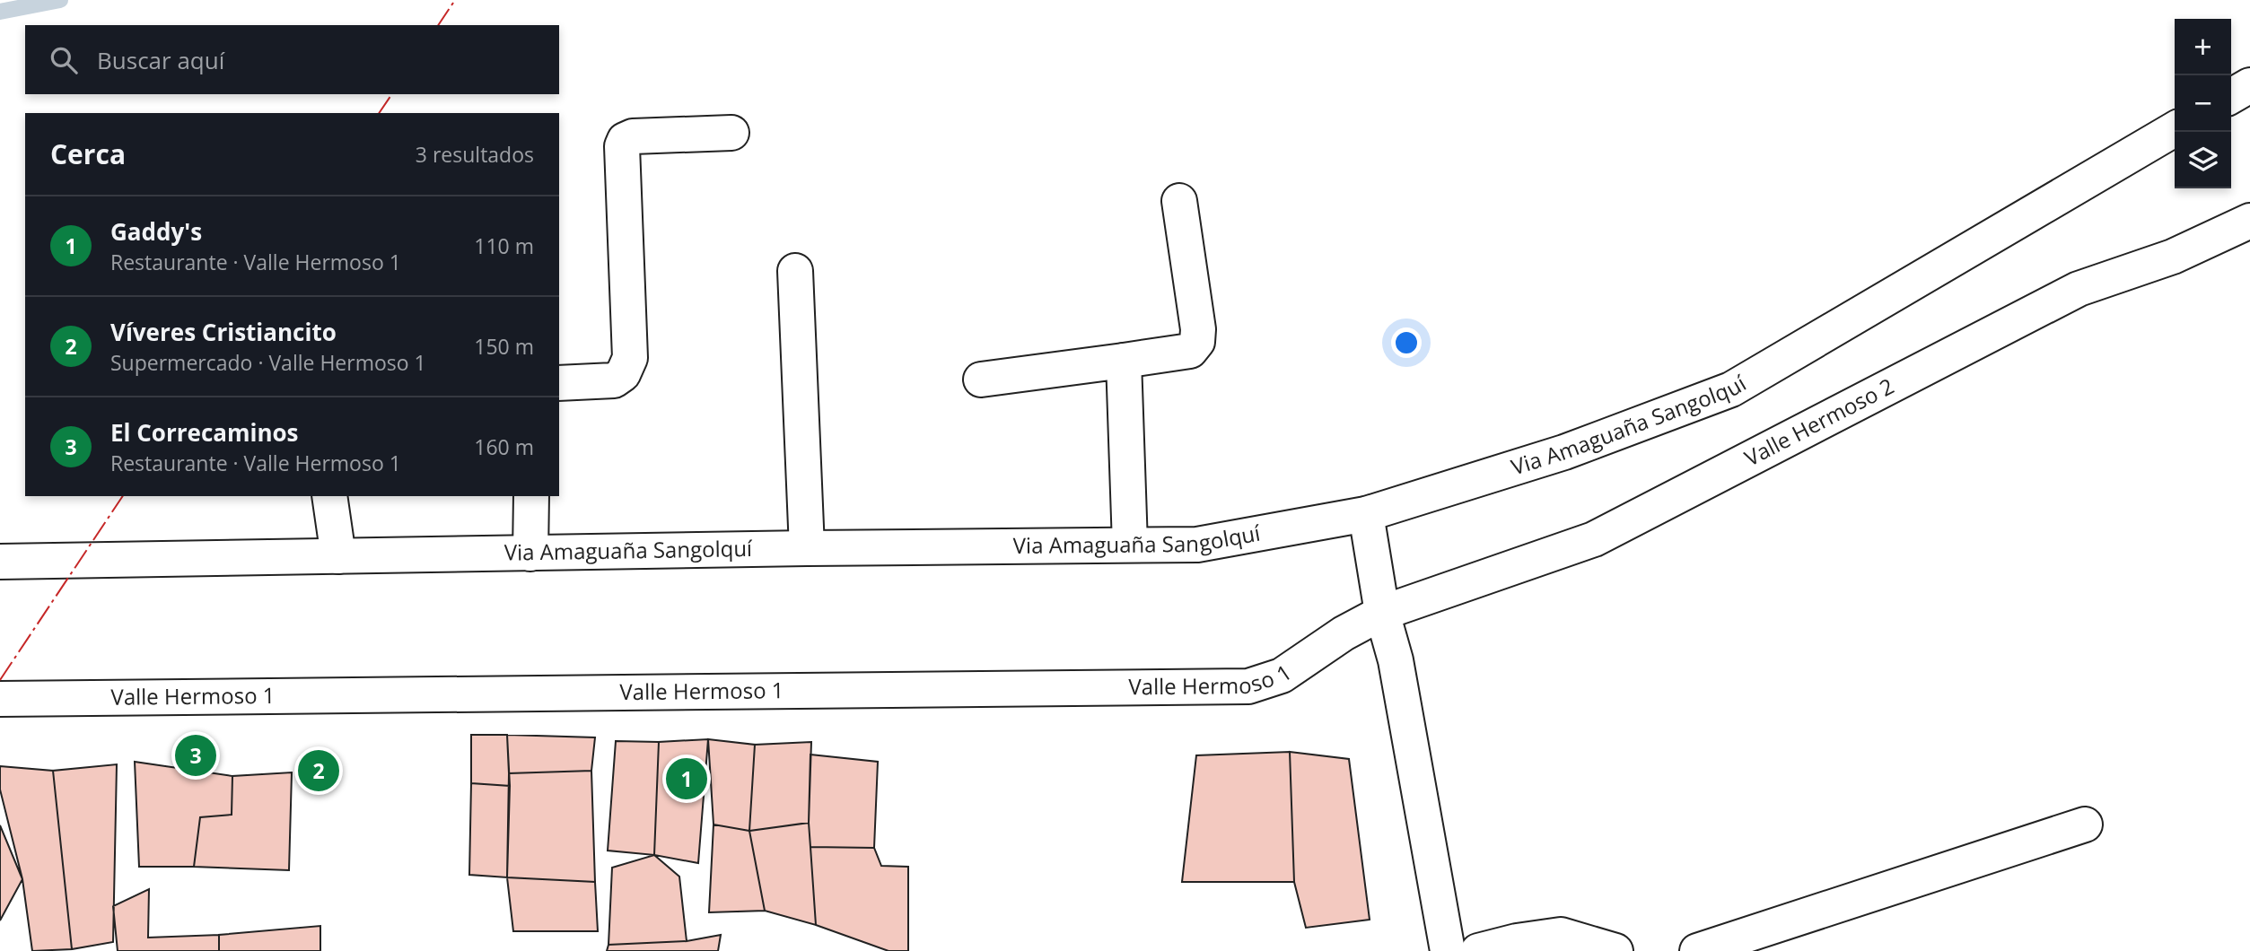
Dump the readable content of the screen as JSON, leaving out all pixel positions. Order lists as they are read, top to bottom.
{
  "streets": {
    "main road": ["Via Amaguaña Sangolquí", "Valle Hermoso 2", "Valle Hermoso 1"]
  },
  "crossings": [
    ["Valle Hermoso 2", "Valle Hermoso 1"]
  ],
  "page": {
    "map_buttons": ["+", "−"],
    "search": "Buscar aquí",
    "heading": ["Cerca", "3 resultados"],
    "list": [
      {
        "mark": "1",
        "name": "Gaddy's",
        "note": "Restaurante · Valle Hermoso 1",
        "value": "110 m"
      },
      {
        "mark": "2",
        "name": "Víveres Cristiancito",
        "note": "Supermercado · Valle Hermoso 1",
        "value": "150 m"
      },
      {
        "mark": "3",
        "name": "El Correcaminos",
        "note": "Restaurante · Valle Hermoso 1",
        "value": "160 m"
      }
    ],
    "pins": ["3", "2", "1"]
  }
}
